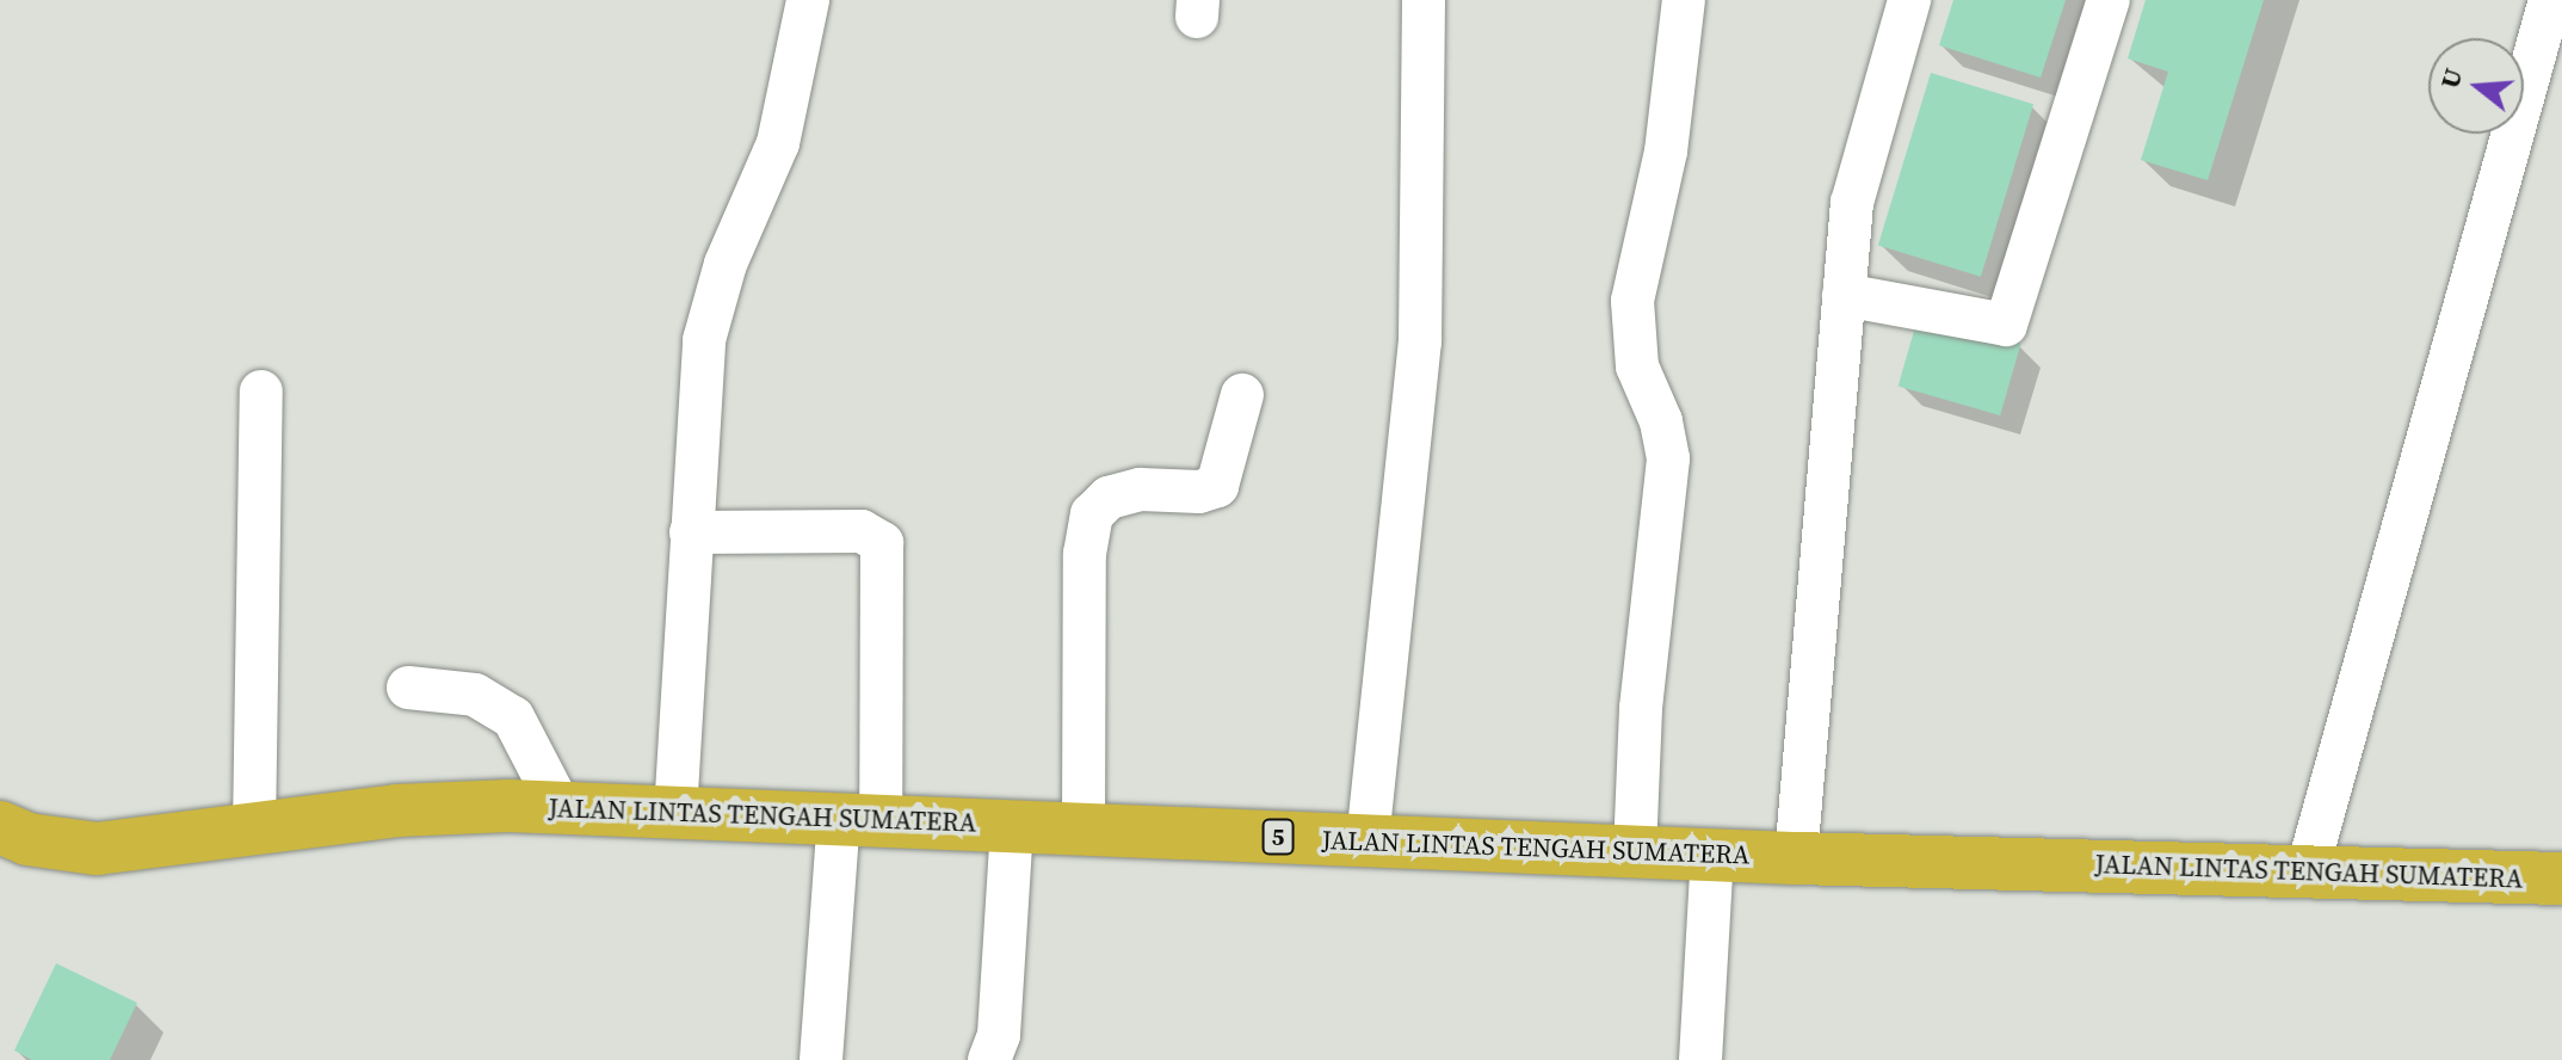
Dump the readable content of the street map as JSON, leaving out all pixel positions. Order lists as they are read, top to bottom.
{
  "streets": {
    "highway": ["JALAN LINTAS TENGAH SUMATERA", "5"]
  },
  "north": "left"
}
